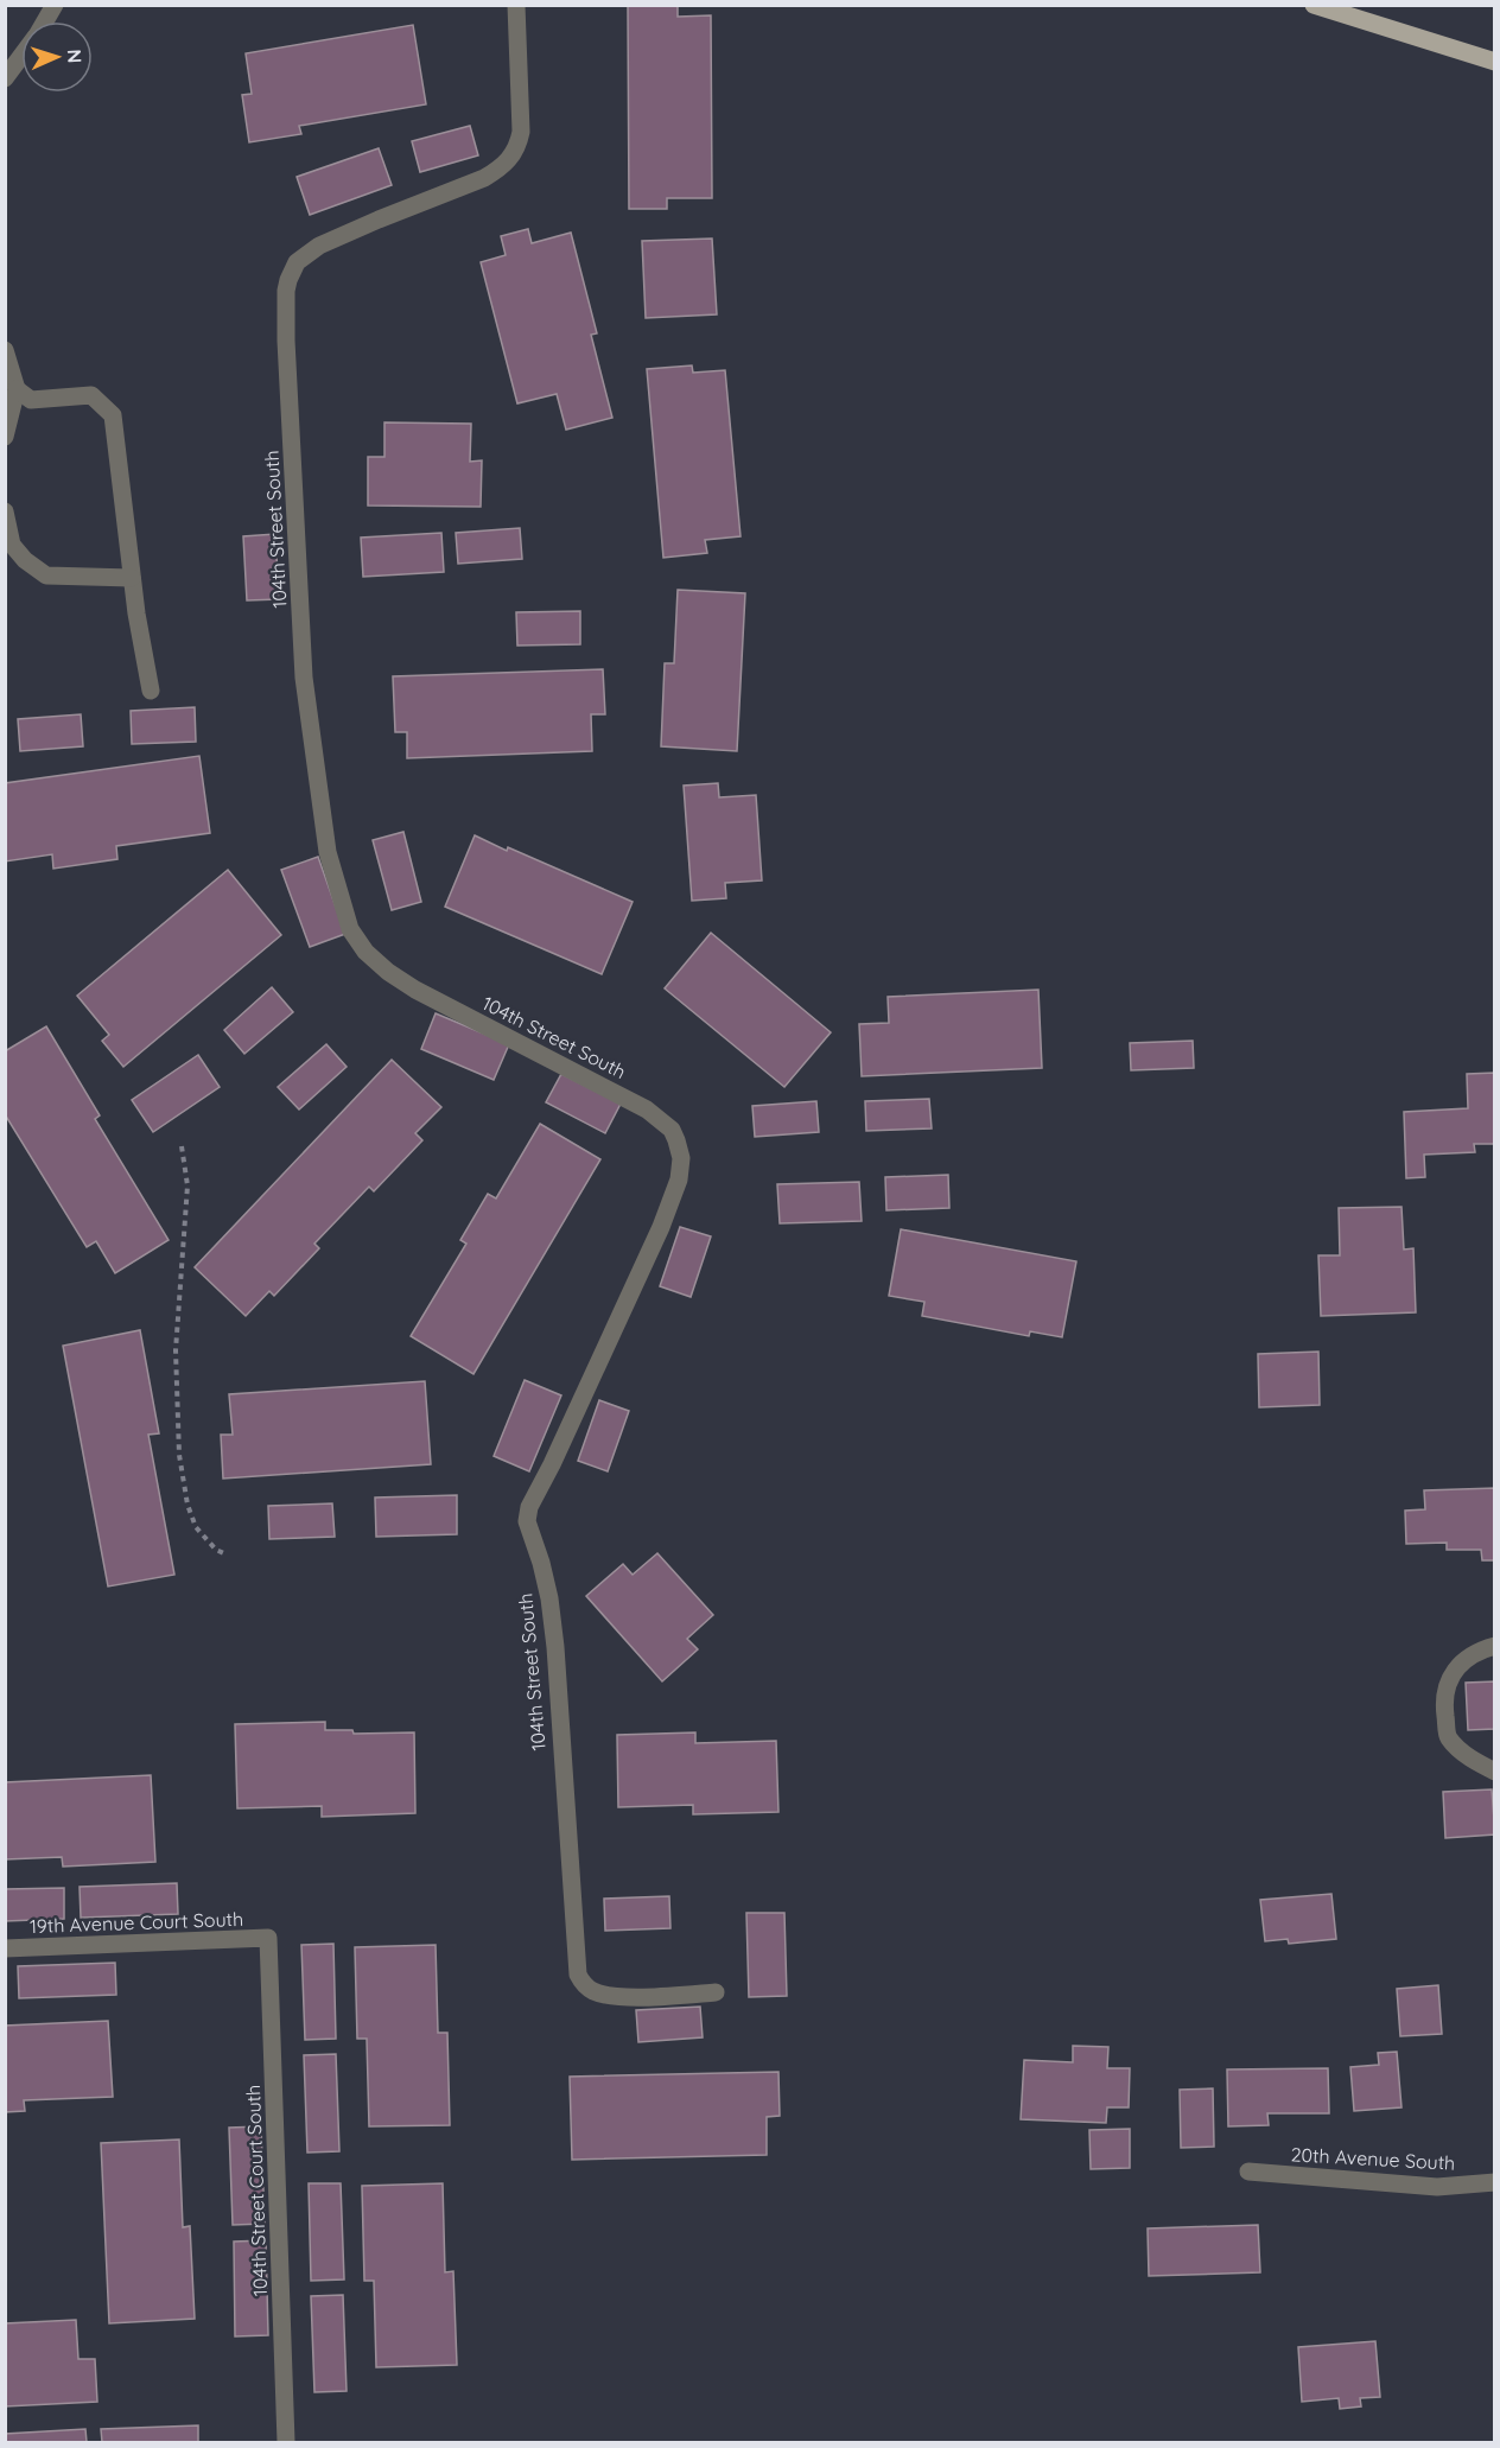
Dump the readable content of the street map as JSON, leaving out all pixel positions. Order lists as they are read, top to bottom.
{
  "streets": {
    "street": [
      "104th Street South",
      "19th Avenue Court South",
      "20th Avenue South",
      "104th Street Court South"
    ]
  },
  "crossings": [
    ["19th Avenue Court South", "104th Street Court South"]
  ],
  "north": "right"
}
